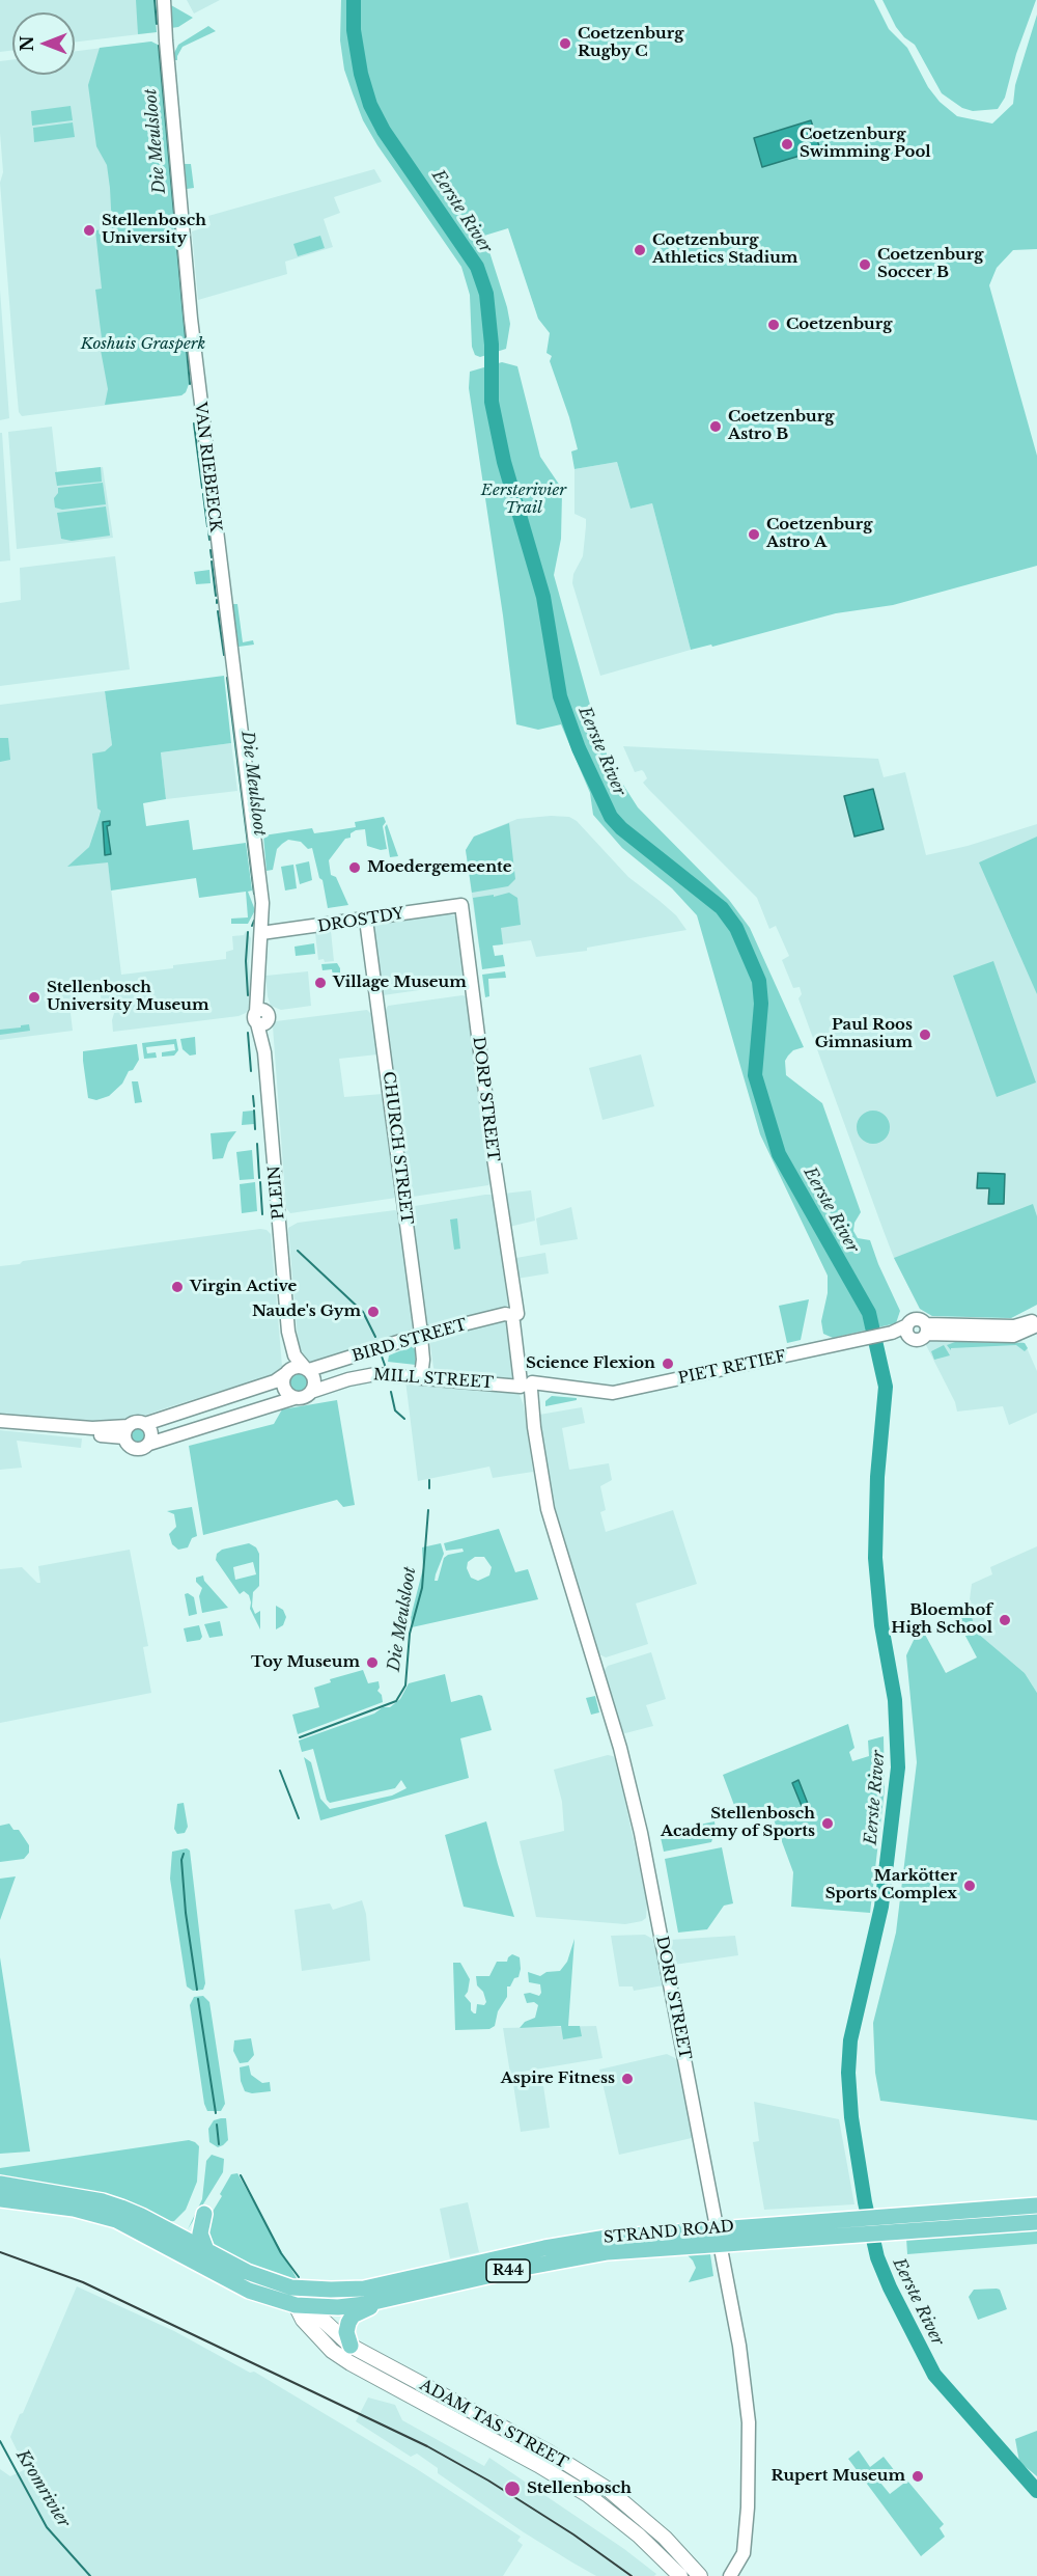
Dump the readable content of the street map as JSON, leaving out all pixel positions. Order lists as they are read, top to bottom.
{
  "streets": {
    "main road": ["STRAND ROAD", "R44", "ADAM TAS STREET"],
    "street": [
      "VAN RIEBEECK",
      "DROSTDY",
      "DORP STREET",
      "CHURCH STREET",
      "PLEIN",
      "BIRD STREET",
      "PIET RETIEF",
      "MILL STREET"
    ]
  },
  "crossings": [
    ["VAN RIEBEECK", "DROSTDY"],
    ["VAN RIEBEECK", "PLEIN"],
    ["DROSTDY", "DORP STREET"],
    ["DROSTDY", "CHURCH STREET"],
    ["DROSTDY", "PLEIN"],
    ["DORP STREET", "BIRD STREET"],
    ["DORP STREET", "PIET RETIEF"],
    ["DORP STREET", "MILL STREET"],
    ["DORP STREET", "STRAND ROAD"],
    ["CHURCH STREET", "BIRD STREET"],
    ["CHURCH STREET", "MILL STREET"],
    ["PLEIN", "BIRD STREET"],
    ["PLEIN", "MILL STREET"],
    ["BIRD STREET", "MILL STREET"],
    ["PIET RETIEF", "MILL STREET"],
    ["STRAND ROAD", "R44"],
    ["STRAND ROAD", "ADAM TAS STREET"]
  ],
  "water": ["Die Meulsloot", "Eerste River", "Kromrivier"],
  "parks": ["Koshuis Grasperk", "Eersterivier Trail"],
  "places": [
    "Coetzenburg Rugby C",
    "Coetzenburg Swimming Pool",
    "Stellenbosch University",
    "Coetzenburg Athletics Stadium",
    "Coetzenburg Soccer B",
    "Coetzenburg",
    "Coetzenburg Astro B",
    "Coetzenburg Astro A",
    "Moedergemeente",
    "Village Museum",
    "Stellenbosch University Museum",
    "Paul Roos Gimnasium",
    "Virgin Active",
    "Naude's Gym",
    "Science Flexion",
    "Bloemhof High School",
    "Toy Museum",
    "Stellenbosch Academy of Sports",
    "Markötter Sports Complex",
    "Aspire Fitness",
    "Rupert Museum",
    "Stellenbosch"
  ],
  "north": "left"
}
